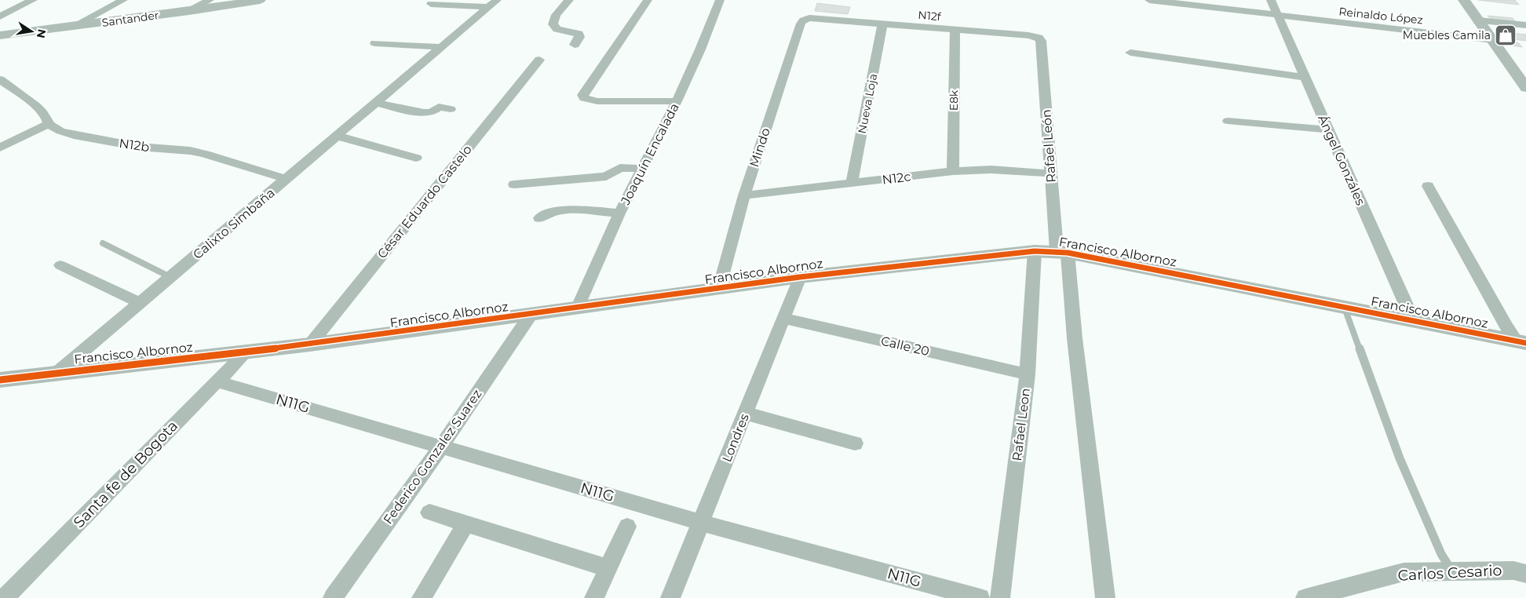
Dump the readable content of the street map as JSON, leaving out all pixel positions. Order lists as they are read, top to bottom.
{
  "streets": {
    "street": [
      "N12f",
      "Reinaldo López",
      "Santander",
      "E8k",
      "Nueva Loja",
      "N12b",
      "Rafael León",
      "Mindo",
      "Joaquín Encalada",
      "Ángel Gonzáles",
      "N12c",
      "César Eduardo Castelo",
      "Calixto Simbaña",
      "Francisco Albornoz",
      "Calle 20",
      "N11G",
      "Rafael Leon",
      "Londres",
      "Federico Gonzalez Suarez",
      "Santa fe de Bogota",
      "Carlos Cesario"
    ]
  },
  "crossings": [
    ["N12f", "E8k"],
    ["N12f", "Nueva Loja"],
    ["N12f", "Rafael León"],
    ["N12f", "Mindo"],
    ["Reinaldo López", "Ángel Gonzáles"],
    ["E8k", "N12c"],
    ["Nueva Loja", "N12c"],
    ["N12b", "Calixto Simbaña"],
    ["Rafael León", "N12c"],
    ["Rafael León", "Francisco Albornoz"],
    ["Mindo", "N12c"],
    ["Mindo", "Francisco Albornoz"],
    ["Joaquín Encalada", "Francisco Albornoz"],
    ["Ángel Gonzáles", "Francisco Albornoz"],
    ["César Eduardo Castelo", "Francisco Albornoz"],
    ["Calixto Simbaña", "Francisco Albornoz"],
    ["Francisco Albornoz", "Rafael Leon"],
    ["Francisco Albornoz", "Londres"],
    ["Francisco Albornoz", "Federico Gonzalez Suarez"],
    ["Francisco Albornoz", "Santa fe de Bogota"],
    ["Calle 20", "Rafael Leon"],
    ["Calle 20", "Londres"],
    ["N11G", "Londres"],
    ["N11G", "Federico Gonzalez Suarez"],
    ["N11G", "Santa fe de Bogota"]
  ],
  "places": {
    "shop": ["Muebles Camila"]
  },
  "north": "right"
}
